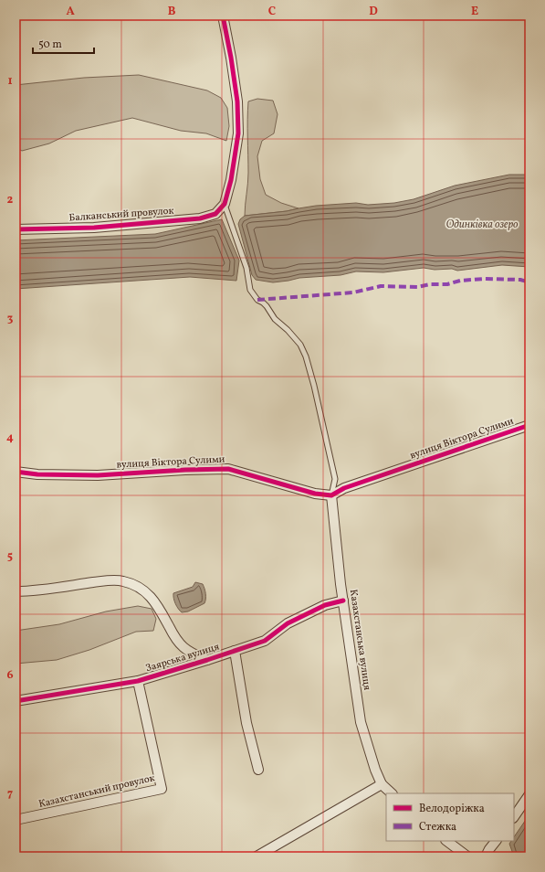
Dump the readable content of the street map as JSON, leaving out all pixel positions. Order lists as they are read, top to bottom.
{
  "streets": {
    "street": [
      "Балканський провулок",
      "вулиця Віктора Сулими",
      "Казахстанська вулиця",
      "Заярська вулиця",
      "Казахстанський провулок"
    ]
  },
  "crossings": [
    ["вулиця Віктора Сулими", "Казахстанська вулиця"],
    ["Казахстанська вулиця", "Заярська вулиця"],
    ["Заярська вулиця", "Казахстанський провулок"]
  ],
  "water": ["Одинківка озеро"],
  "legend": ["Велодоріжка", "Стежка"],
  "scale_bar": "50 m",
  "grid": {
    "columns": [
      "A",
      "B",
      "C",
      "D",
      "E"
    ],
    "rows": [
      "1",
      "2",
      "3",
      "4",
      "5",
      "6",
      "7"
    ]
  }
}
